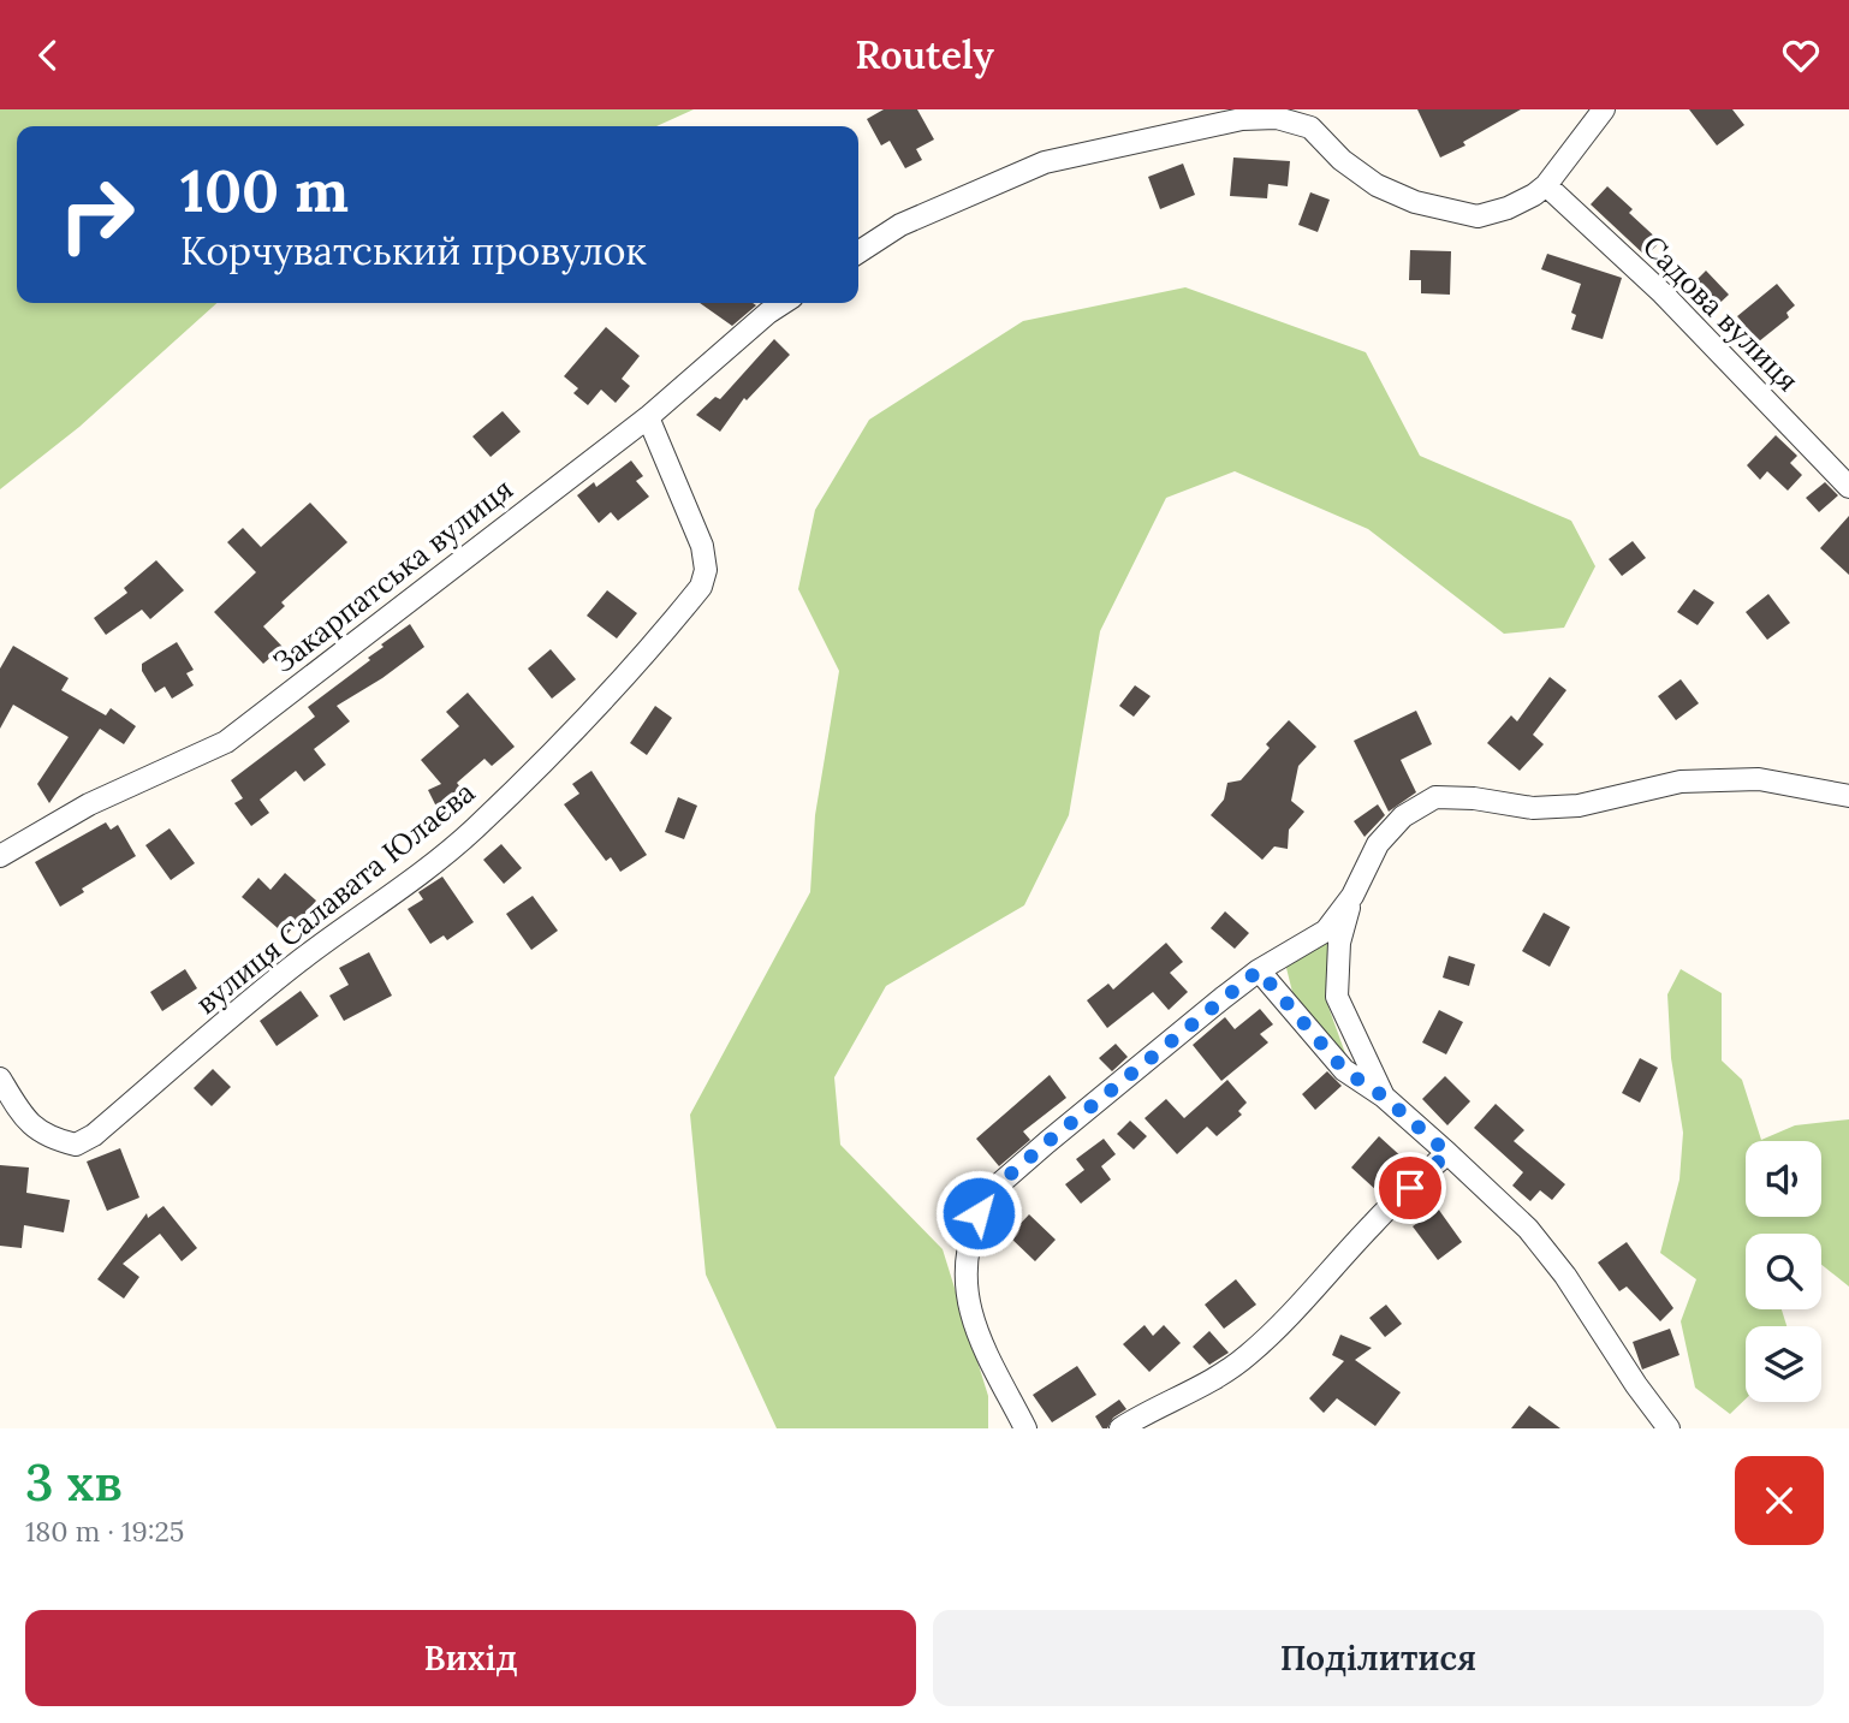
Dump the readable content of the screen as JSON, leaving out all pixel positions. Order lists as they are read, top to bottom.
{
  "streets": {
    "street": ["Садова вулиця", "Закарпатська вулиця", "вулиця Салавата Юлаєва"]
  },
  "crossings": [
    ["Закарпатська вулиця", "вулиця Салавата Юлаєва"]
  ],
  "page": {
    "header": "Routely",
    "turn": ["100 m", "Корчуватський провулок"],
    "heading": ["3 хв", "180 m · 19:25"],
    "buttons": ["Вихід", "Поділитися"]
  }
}
